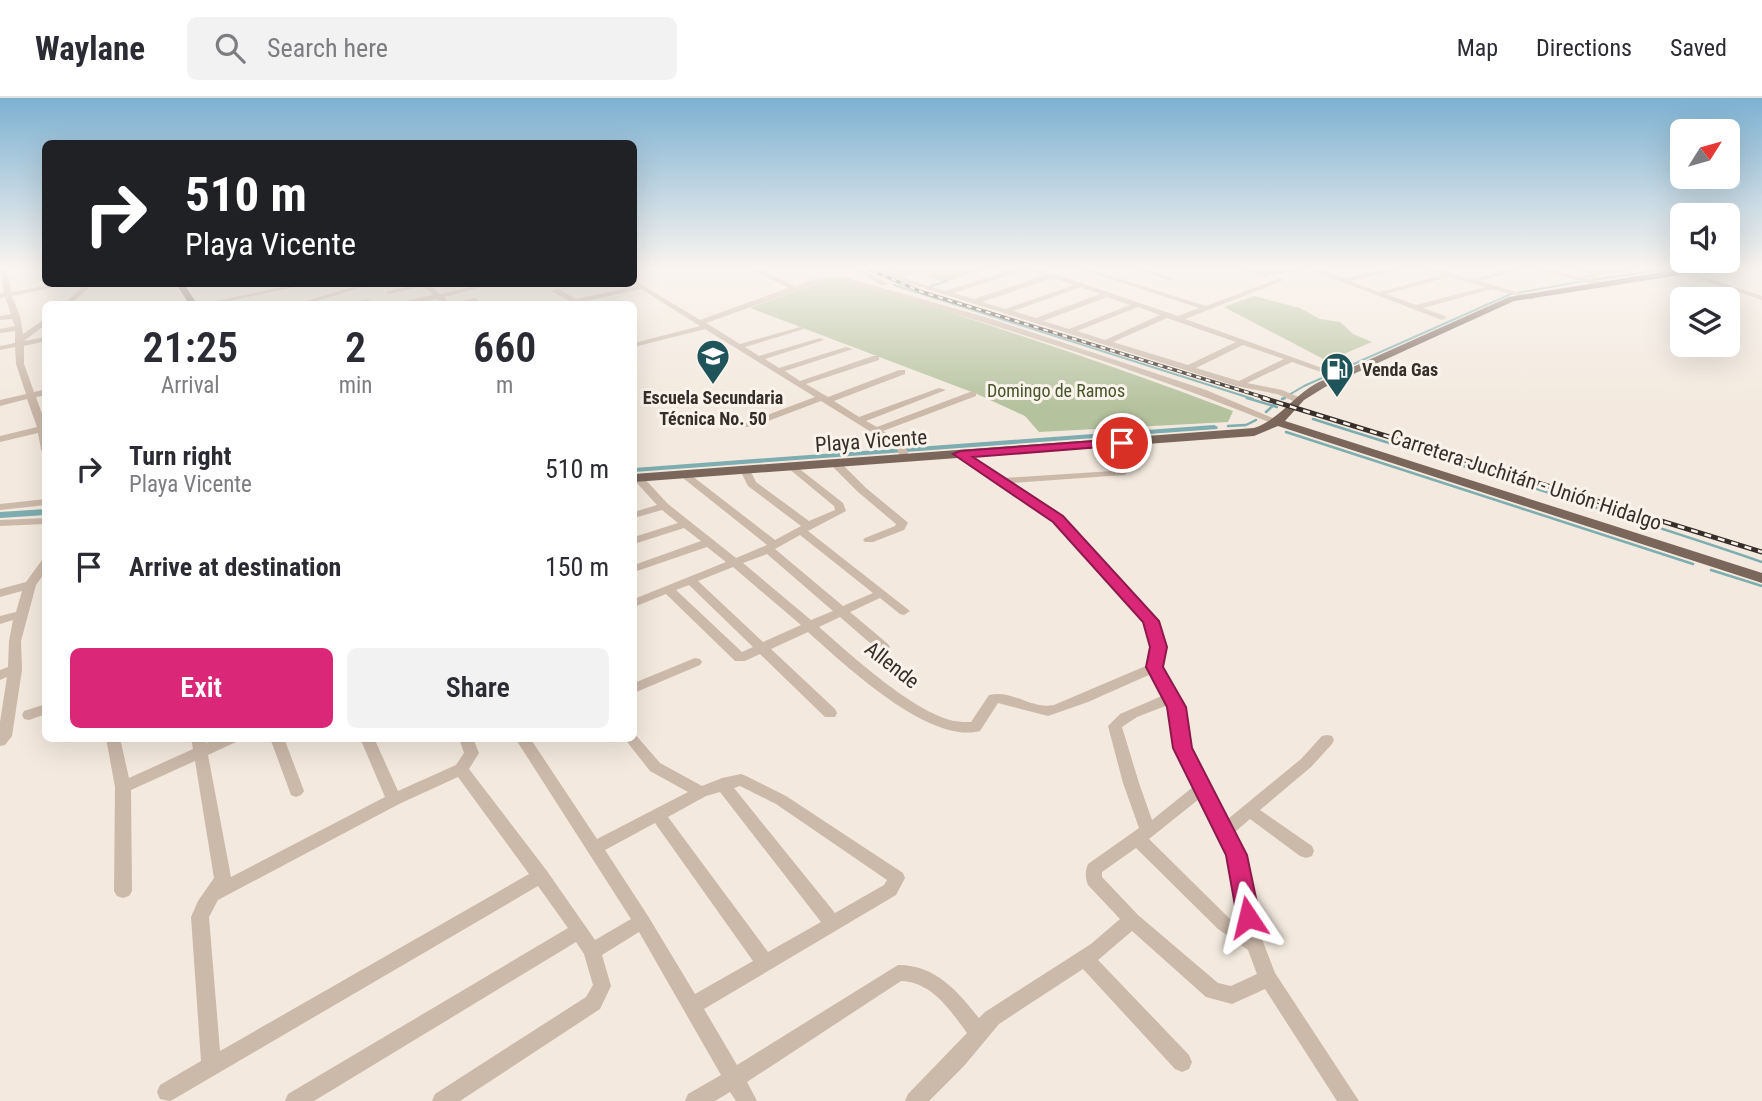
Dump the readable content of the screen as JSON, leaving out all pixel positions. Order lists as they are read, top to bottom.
{
  "streets": {
    "main road": ["Playa Vicente", "Carretera Juchitán - Unión Hidalgo"],
    "street": ["Allende"]
  },
  "crossings": [
    ["Playa Vicente", "Carretera Juchitán - Unión Hidalgo"]
  ],
  "parks": ["Domingo de Ramos"],
  "places": {
    "school or university": ["Escuela Secundaria Técnica No. 50"],
    "fuel station": ["Venda Gas"]
  },
  "north": "top right",
  "page": {
    "header": "Waylane",
    "search": "Search here",
    "nav": ["Map", "Directions", "Saved"],
    "turn": ["510 m", "Playa Vicente"],
    "eta": [
      "21:25",
      "Arrival",
      "2",
      "min",
      "660",
      "m"
    ],
    "list": [
      {
        "name": "Turn right",
        "note": "Playa Vicente",
        "value": "510 m"
      },
      {
        "name": "Arrive at destination",
        "value": "150 m"
      }
    ],
    "buttons": ["Exit", "Share"]
  }
}
